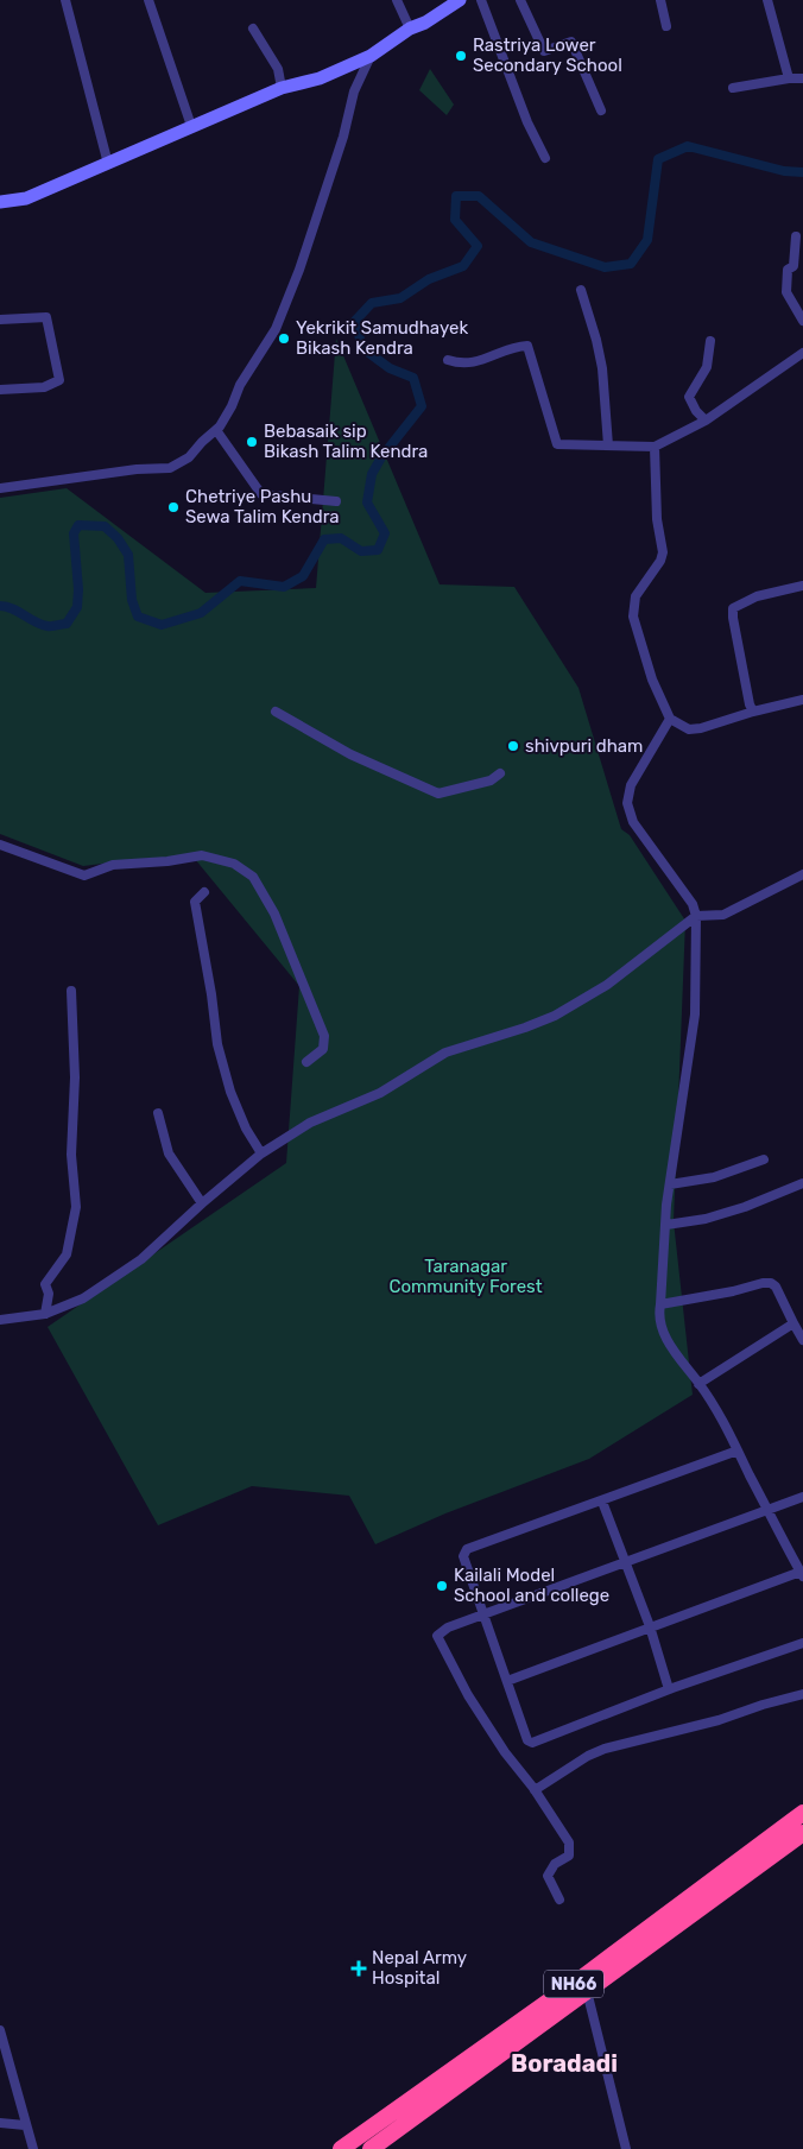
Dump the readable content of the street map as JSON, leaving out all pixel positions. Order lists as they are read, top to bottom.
{
  "streets": {
    "highway": ["NH66"]
  },
  "districts": ["Boradadi"],
  "parks": ["Taranagar Community Forest"],
  "places": {
    "other": [
      "Rastriya Lower Secondary School",
      "Yekrikit Samudhayek Bikash Kendra",
      "Bebasaik sip Bikash Talim Kendra",
      "Chetriye Pashu Sewa Talim Kendra",
      "shivpuri dham",
      "Kailali Model School and college"
    ],
    "health": ["Nepal Army Hospital"]
  }
}
